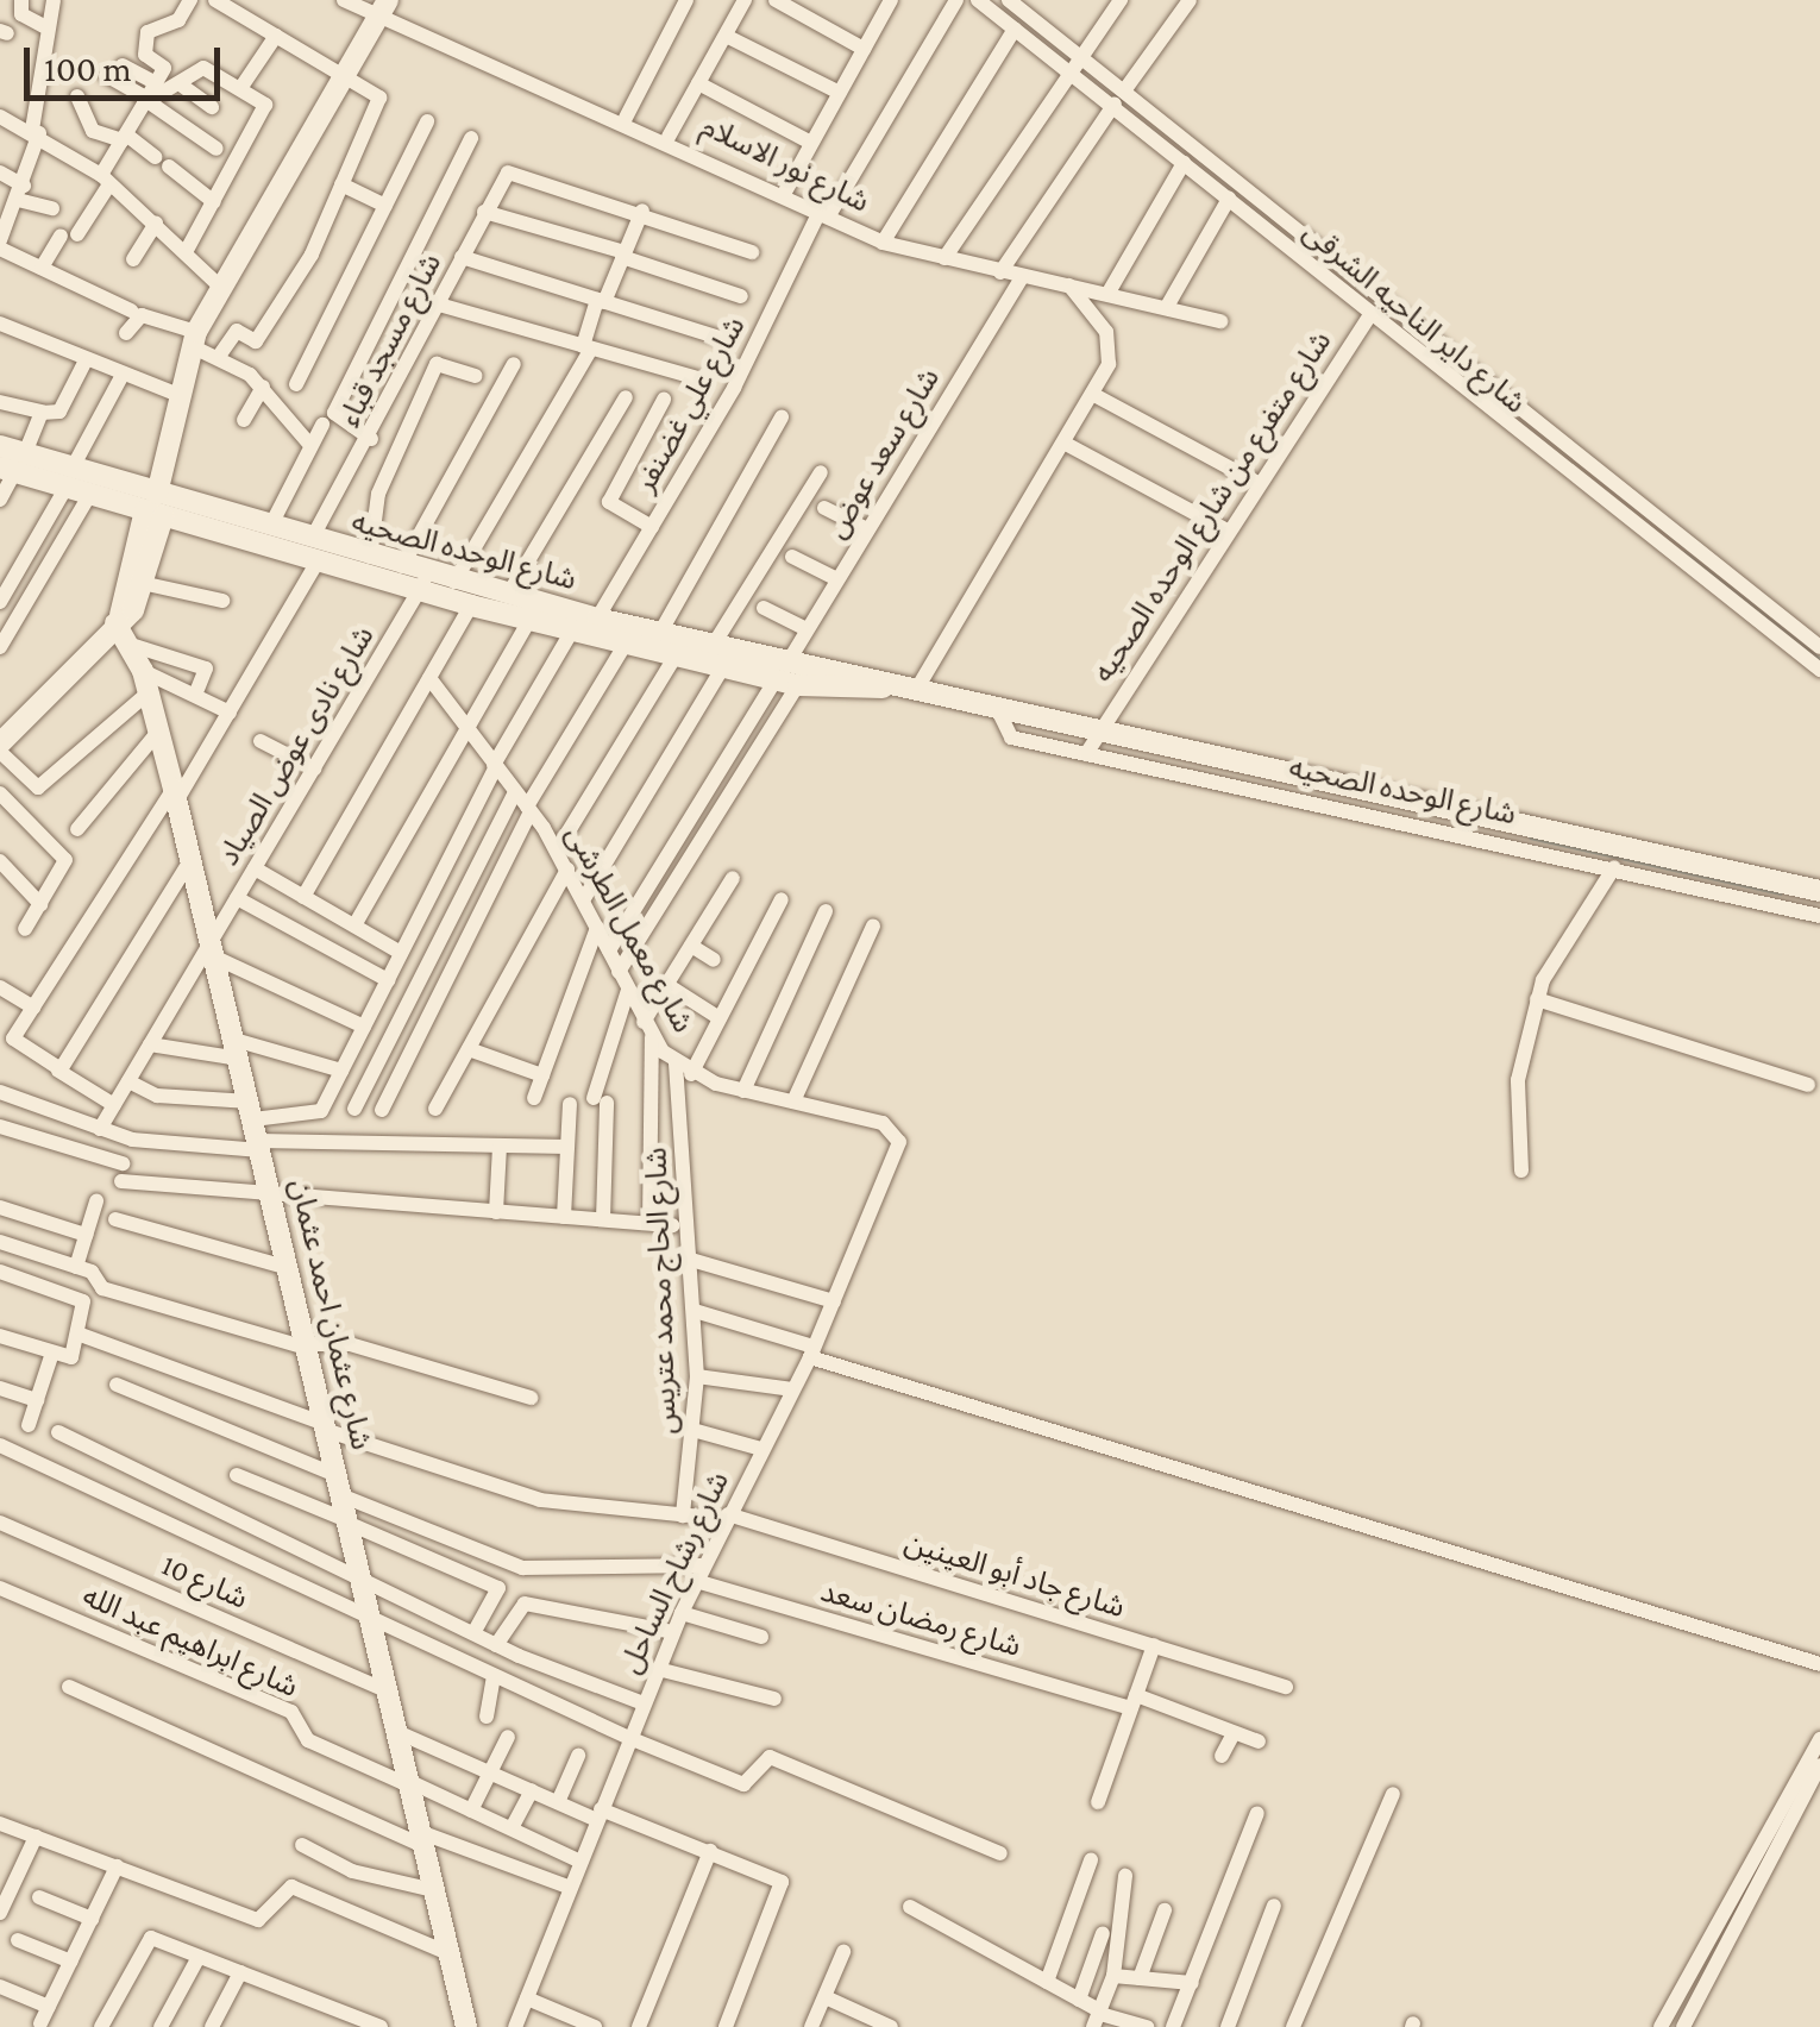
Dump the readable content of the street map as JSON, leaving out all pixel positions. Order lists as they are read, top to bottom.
{
  "streets": {
    "street": [
      "شارع نور الاسلام",
      "شارع داير الناحيه الشرقى",
      "شارع مسجد قباء",
      "شارع علي غضنفر",
      "شارع سعد عوض",
      "شارع متفرع من شارع الوحده الصحيه",
      "شارع الوحده الصحيه",
      "شارع نادى عوض الصياد",
      "شارع معمل الطرشى",
      "شارع الحاج محمد عتريس",
      "شارع عثمان احمد عثمان",
      "شارع رشاح الساحل",
      "شارع جاد أبو العينين",
      "شارع 10",
      "شارع رمضان سعد",
      "شارع ابراهيم عبد الله"
    ]
  },
  "crossings": [
    ["شارع نور الاسلام", "شارع علي غضنفر"],
    ["شارع نور الاسلام", "شارع سعد عوض"],
    ["شارع داير الناحيه الشرقى", "شارع متفرع من شارع الوحده الصحيه"],
    ["شارع مسجد قباء", "شارع الوحده الصحيه"],
    ["شارع علي غضنفر", "شارع الوحده الصحيه"],
    ["شارع علي غضنفر", "شارع معمل الطرشى"],
    ["شارع سعد عوض", "شارع الوحده الصحيه"],
    ["شارع سعد عوض", "شارع معمل الطرشى"],
    ["شارع متفرع من شارع الوحده الصحيه", "شارع الوحده الصحيه"],
    ["شارع الوحده الصحيه", "شارع نادى عوض الصياد"],
    ["شارع نادى عوض الصياد", "شارع عثمان احمد عثمان"],
    ["شارع معمل الطرشى", "شارع الحاج محمد عتريس"],
    ["شارع معمل الطرشى", "شارع رشاح الساحل"],
    ["شارع الحاج محمد عتريس", "شارع جاد أبو العينين"],
    ["شارع عثمان احمد عثمان", "شارع جاد أبو العينين"],
    ["شارع عثمان احمد عثمان", "شارع 10"],
    ["شارع عثمان احمد عثمان", "شارع رمضان سعد"],
    ["شارع عثمان احمد عثمان", "شارع ابراهيم عبد الله"],
    ["شارع رشاح الساحل", "شارع جاد أبو العينين"],
    ["شارع رشاح الساحل", "شارع رمضان سعد"],
    ["شارع رشاح الساحل", "شارع ابراهيم عبد الله"]
  ],
  "scale_bar": "100 m"
}
